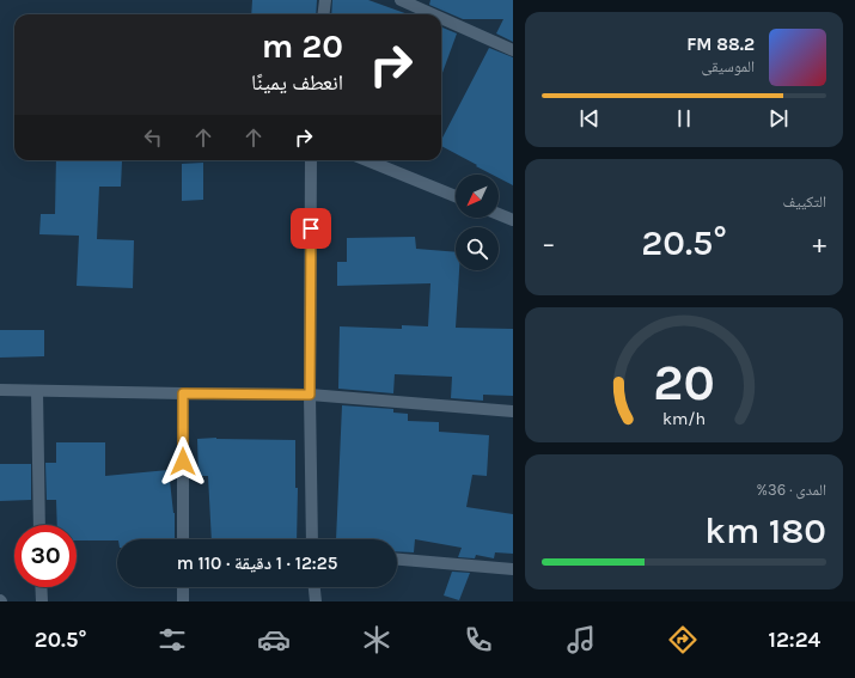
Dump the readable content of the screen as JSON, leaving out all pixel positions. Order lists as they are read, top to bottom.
{
  "north": "bottom left",
  "page": {
    "turn": ["20 m", "انعطف يمينًا"],
    "song": ["88.2 FM", "الموسيقى"],
    "tile": [
      "التكييف",
      ["المدى · 36%", "180 km"]
    ],
    "heat": ["−", "20.5°", "+"],
    "limit": "30",
    "trip": "12:25 · 1 دقيقة · 110 m",
    "tabs": ["12:24", "20.5°"],
    "gauge": ["20", "km/h"]
  }
}
